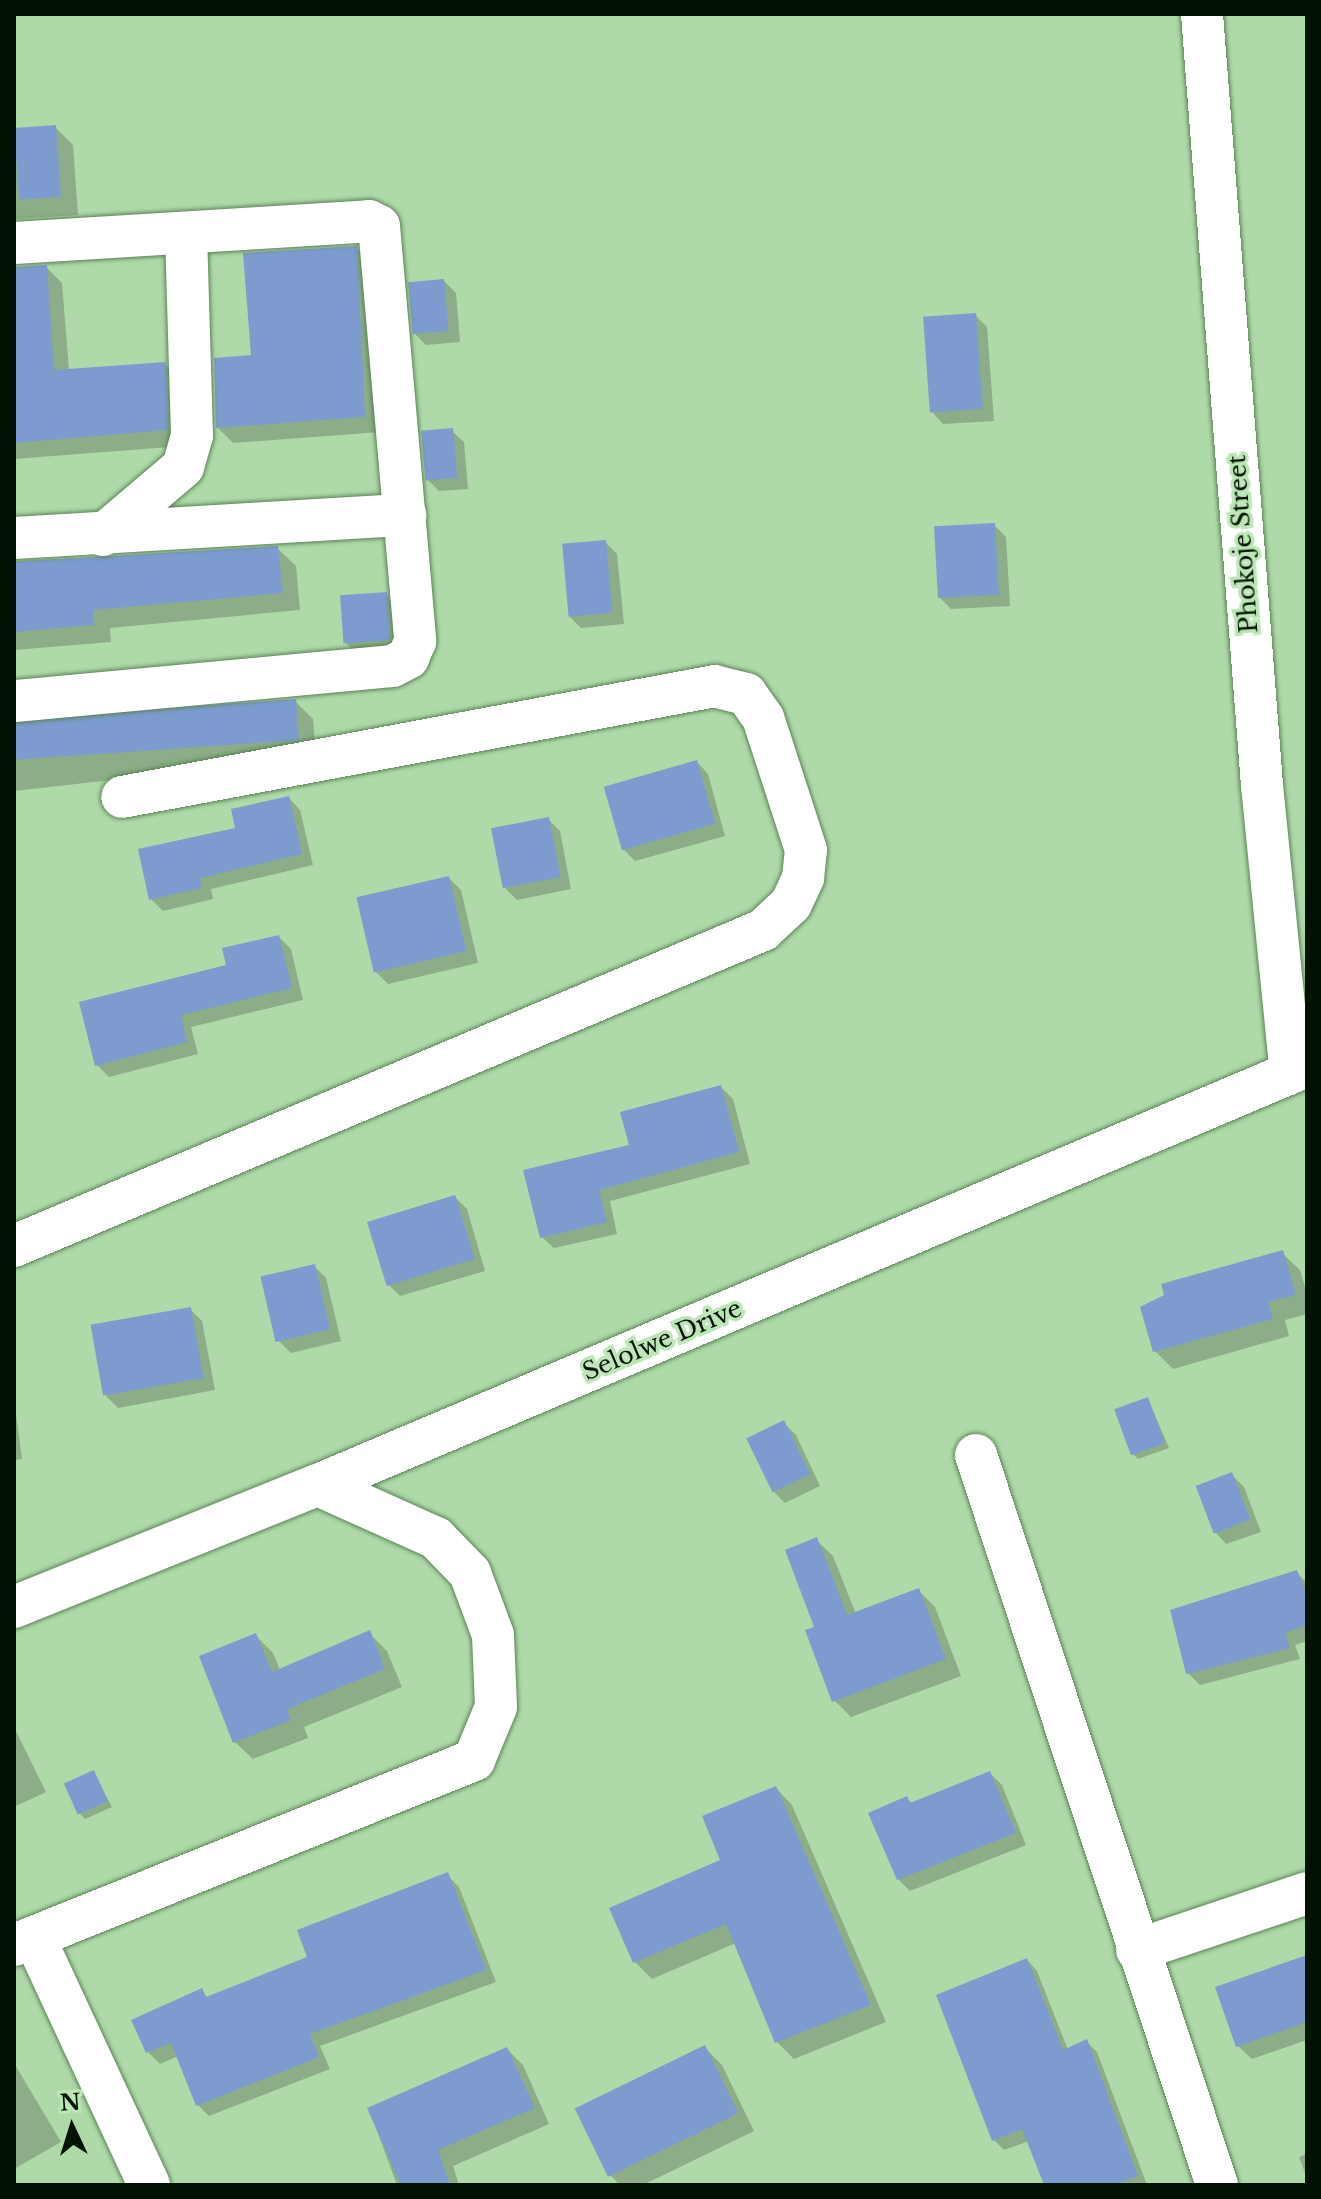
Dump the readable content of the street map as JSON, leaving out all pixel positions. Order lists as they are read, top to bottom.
{
  "streets": {
    "street": ["Phokoje Street", "Selolwe Drive"]
  },
  "crossings": [
    ["Phokoje Street", "Selolwe Drive"]
  ],
  "north": "top"
}
